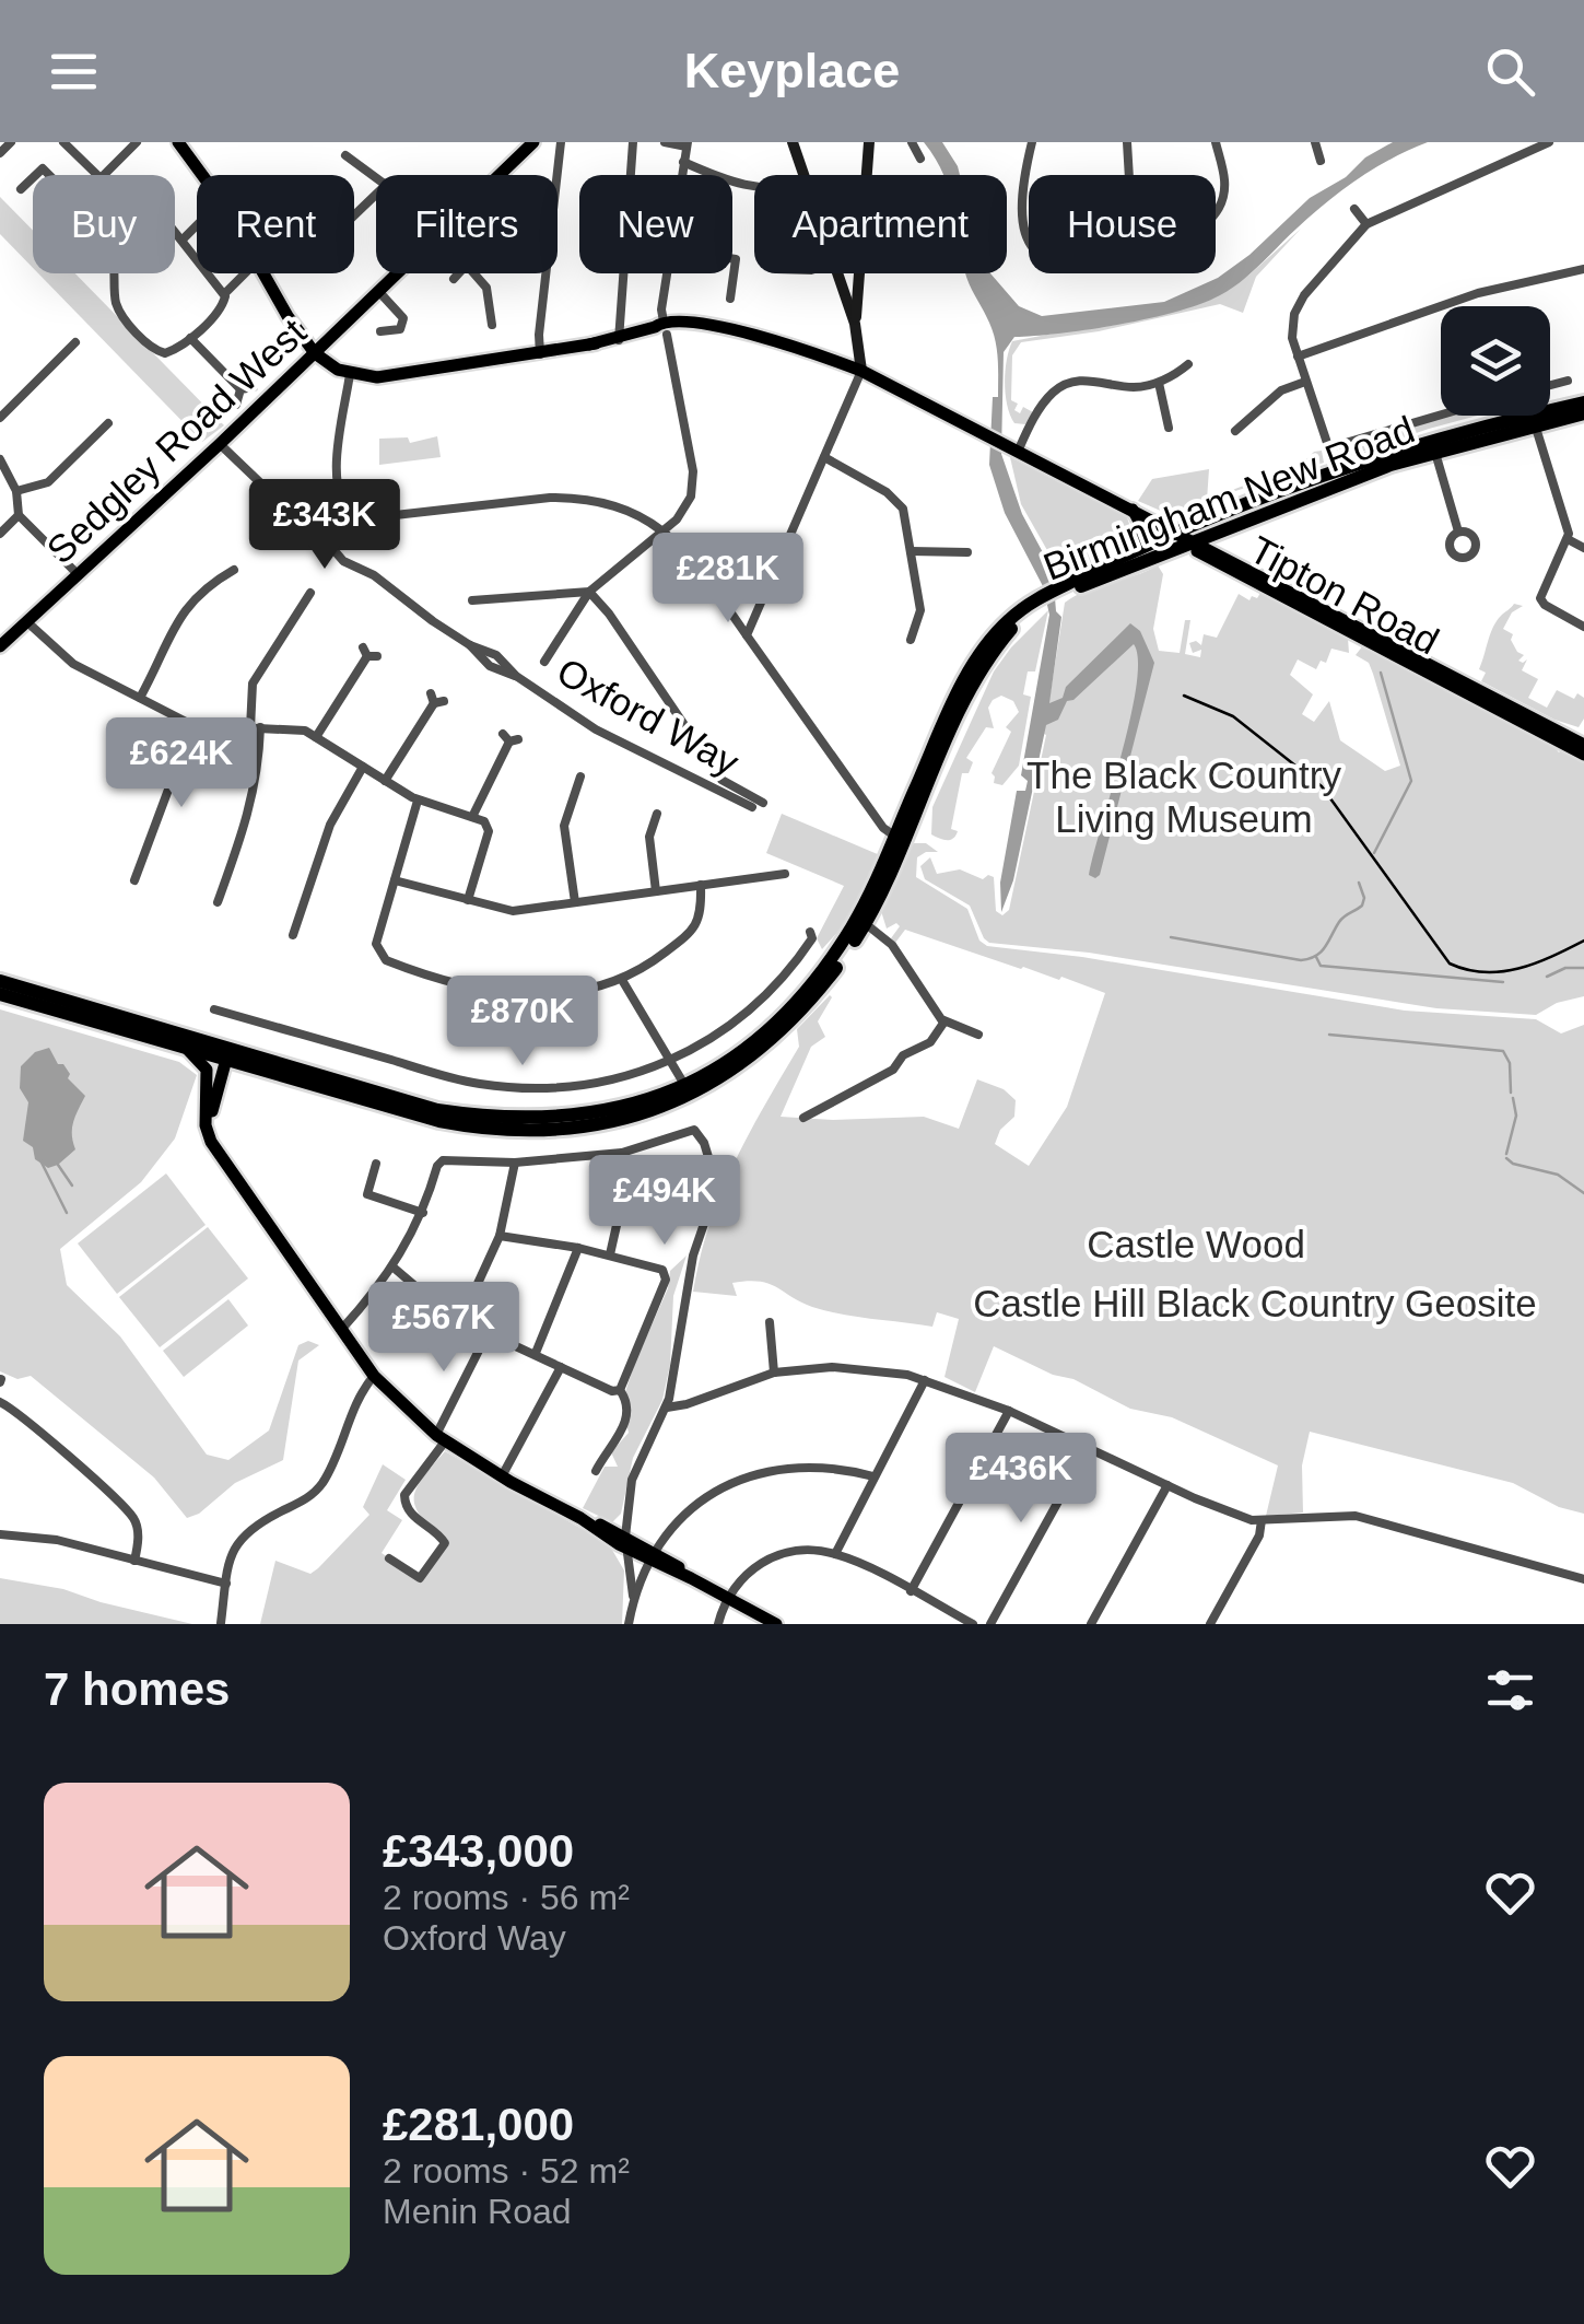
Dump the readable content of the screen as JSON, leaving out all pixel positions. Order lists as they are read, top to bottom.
{
  "streets": {
    "highway": ["Birmingham New Road"],
    "main road": ["Sedgley Road West", "Tipton Road"],
    "street": ["Oxford Way"]
  },
  "crossings": [
    ["Sedgley Road West", "Oxford Way"],
    ["Birmingham New Road", "Tipton Road"]
  ],
  "parks": ["The Black Country Living Museum", "Castle Wood", "Castle Hill Black Country Geosite"],
  "page": {
    "header": "Keyplace",
    "chip": [
      "Buy",
      "Rent",
      "Filters",
      "New",
      "Apartment",
      "House"
    ],
    "price": [
      "£343K",
      "£281K",
      "£624K",
      "£870K",
      "£494K",
      "£567K",
      "£436K"
    ],
    "heading": "7 homes",
    "list": [
      {
        "name": "£343,000",
        "note": "2 rooms · 56 m² · Oxford Way"
      },
      {
        "name": "£281,000",
        "note": "2 rooms · 52 m² · Menin Road"
      }
    ]
  }
}
